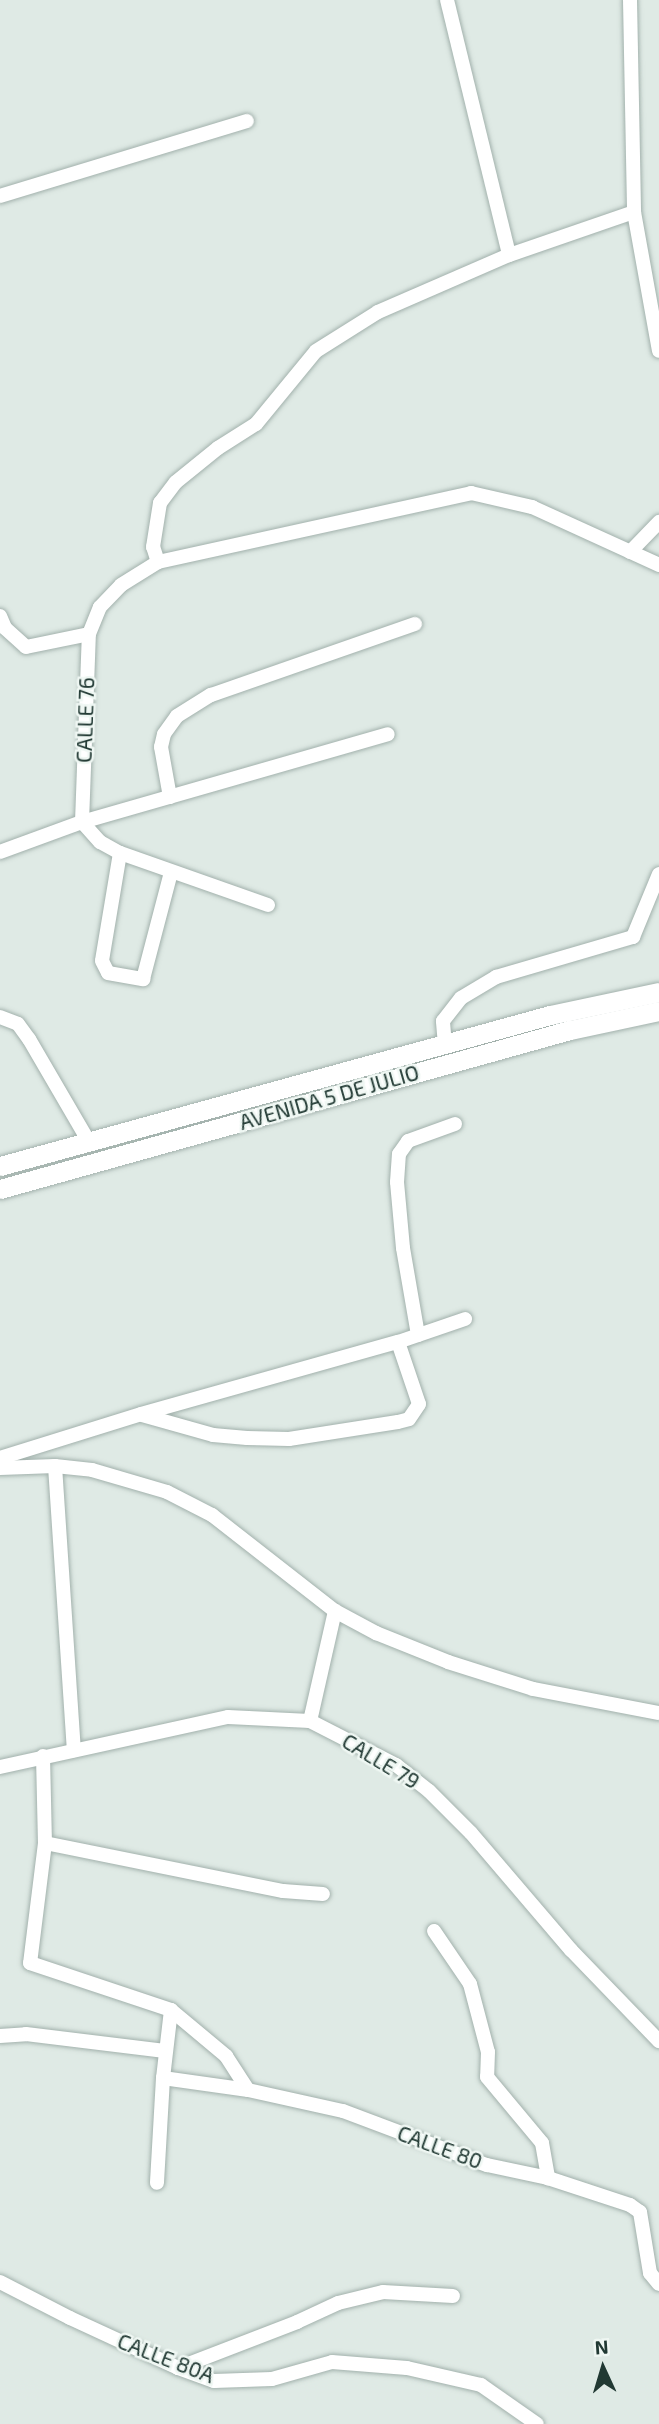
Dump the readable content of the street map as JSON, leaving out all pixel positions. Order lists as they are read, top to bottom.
{
  "streets": {
    "main road": ["AVENIDA 5 DE JULIO"],
    "street": [
      "CALLE 76",
      "CALLE 79",
      "CALLE 80",
      "CALLE 80A"
    ]
  },
  "north": "top"
}
